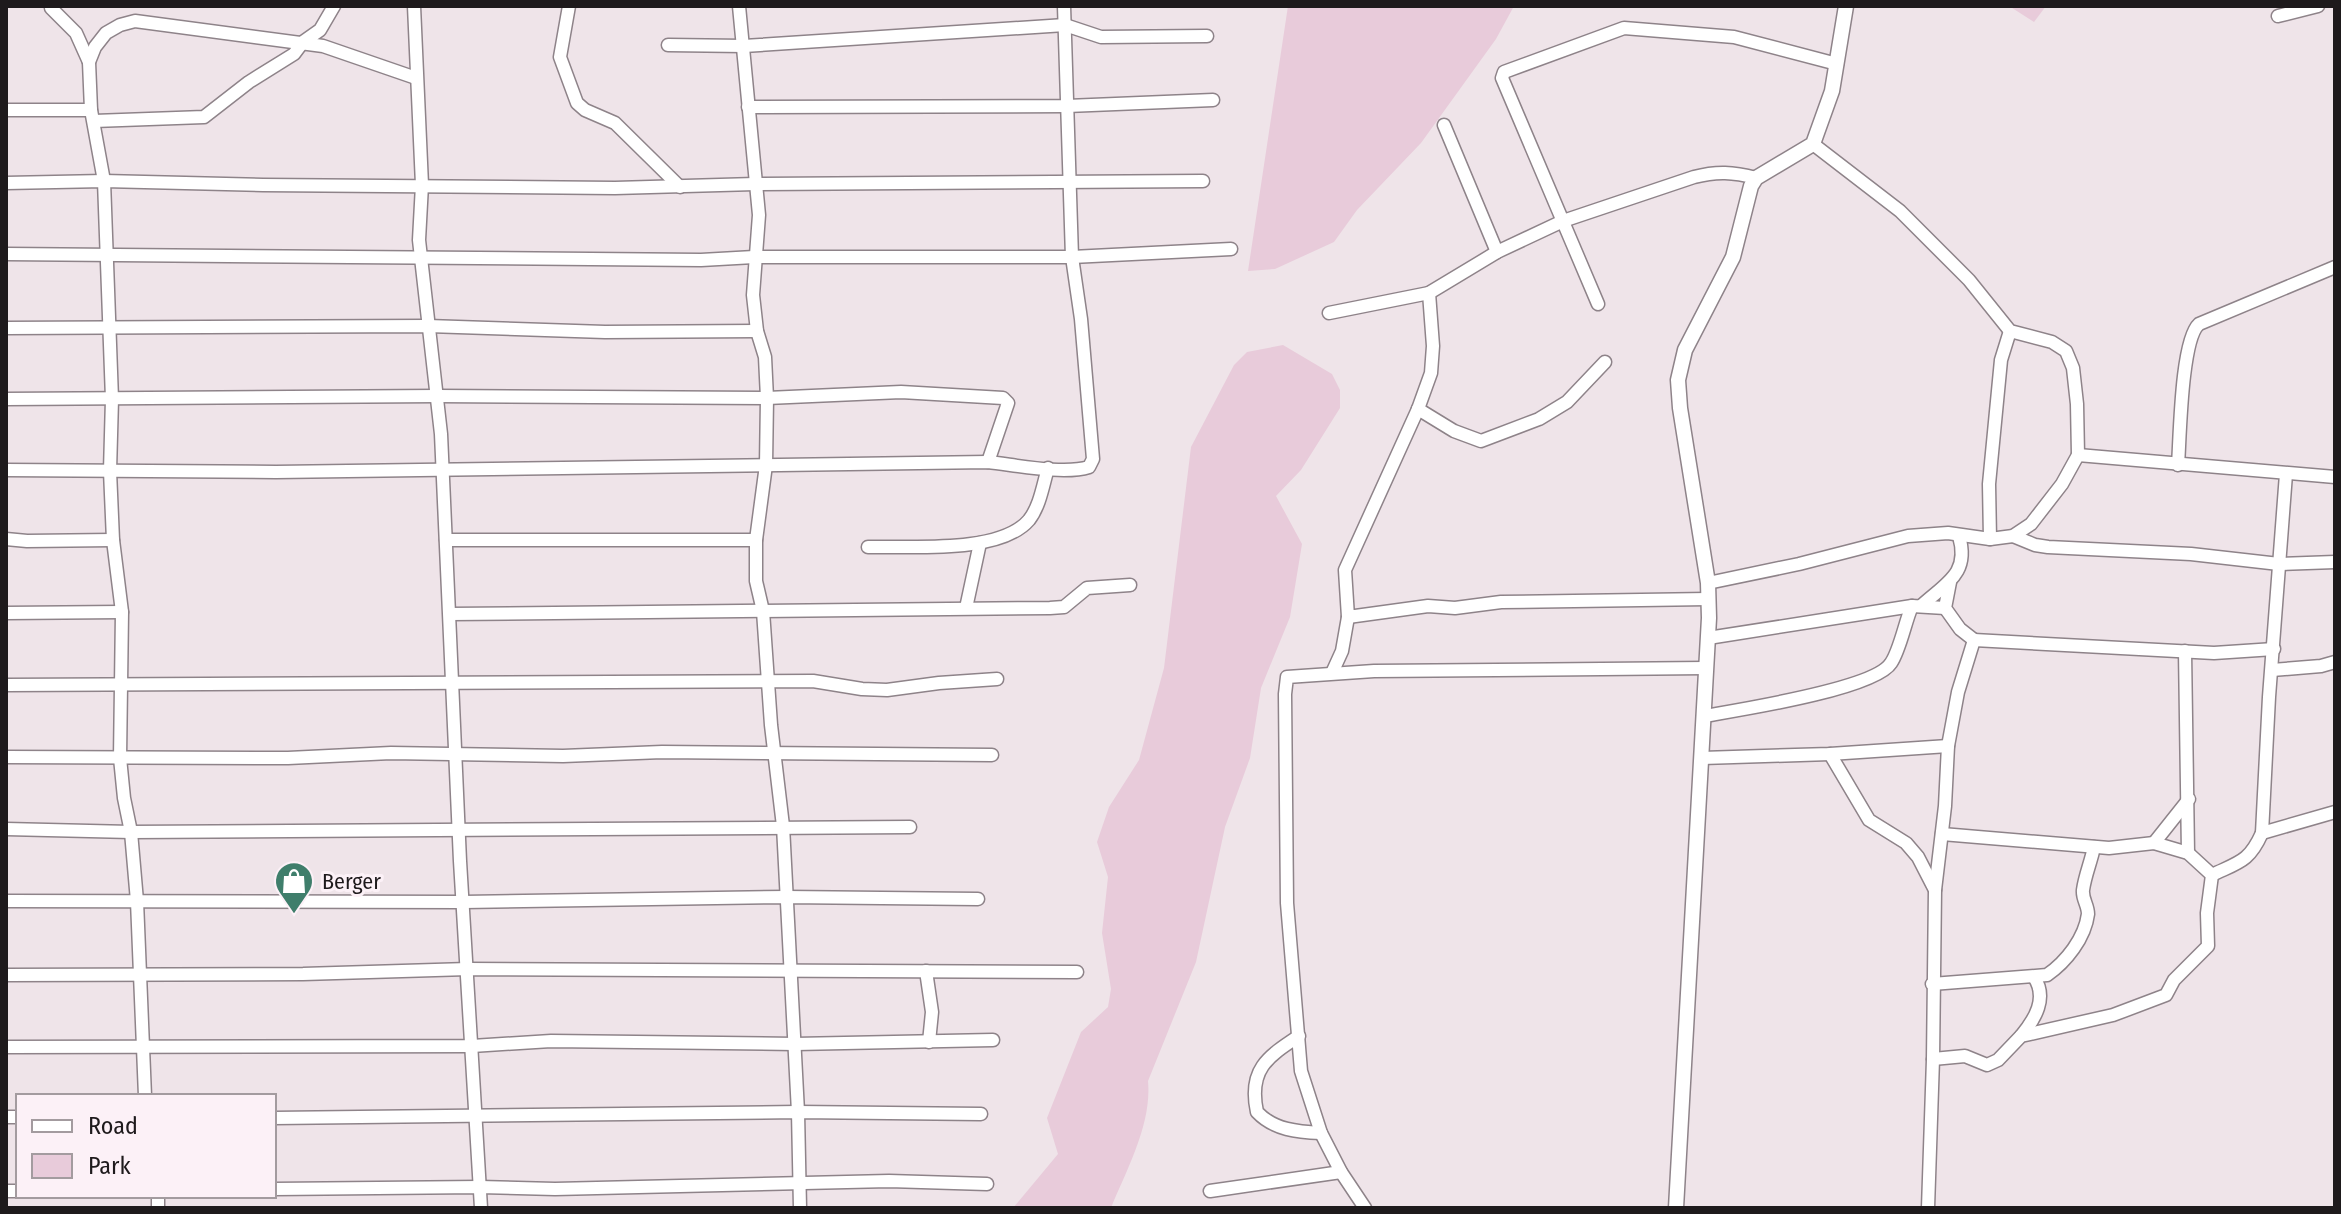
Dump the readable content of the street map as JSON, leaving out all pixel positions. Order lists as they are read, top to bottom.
{
  "places": {
    "shop": ["Berger"]
  },
  "legend": ["Road", "Park"]
}
